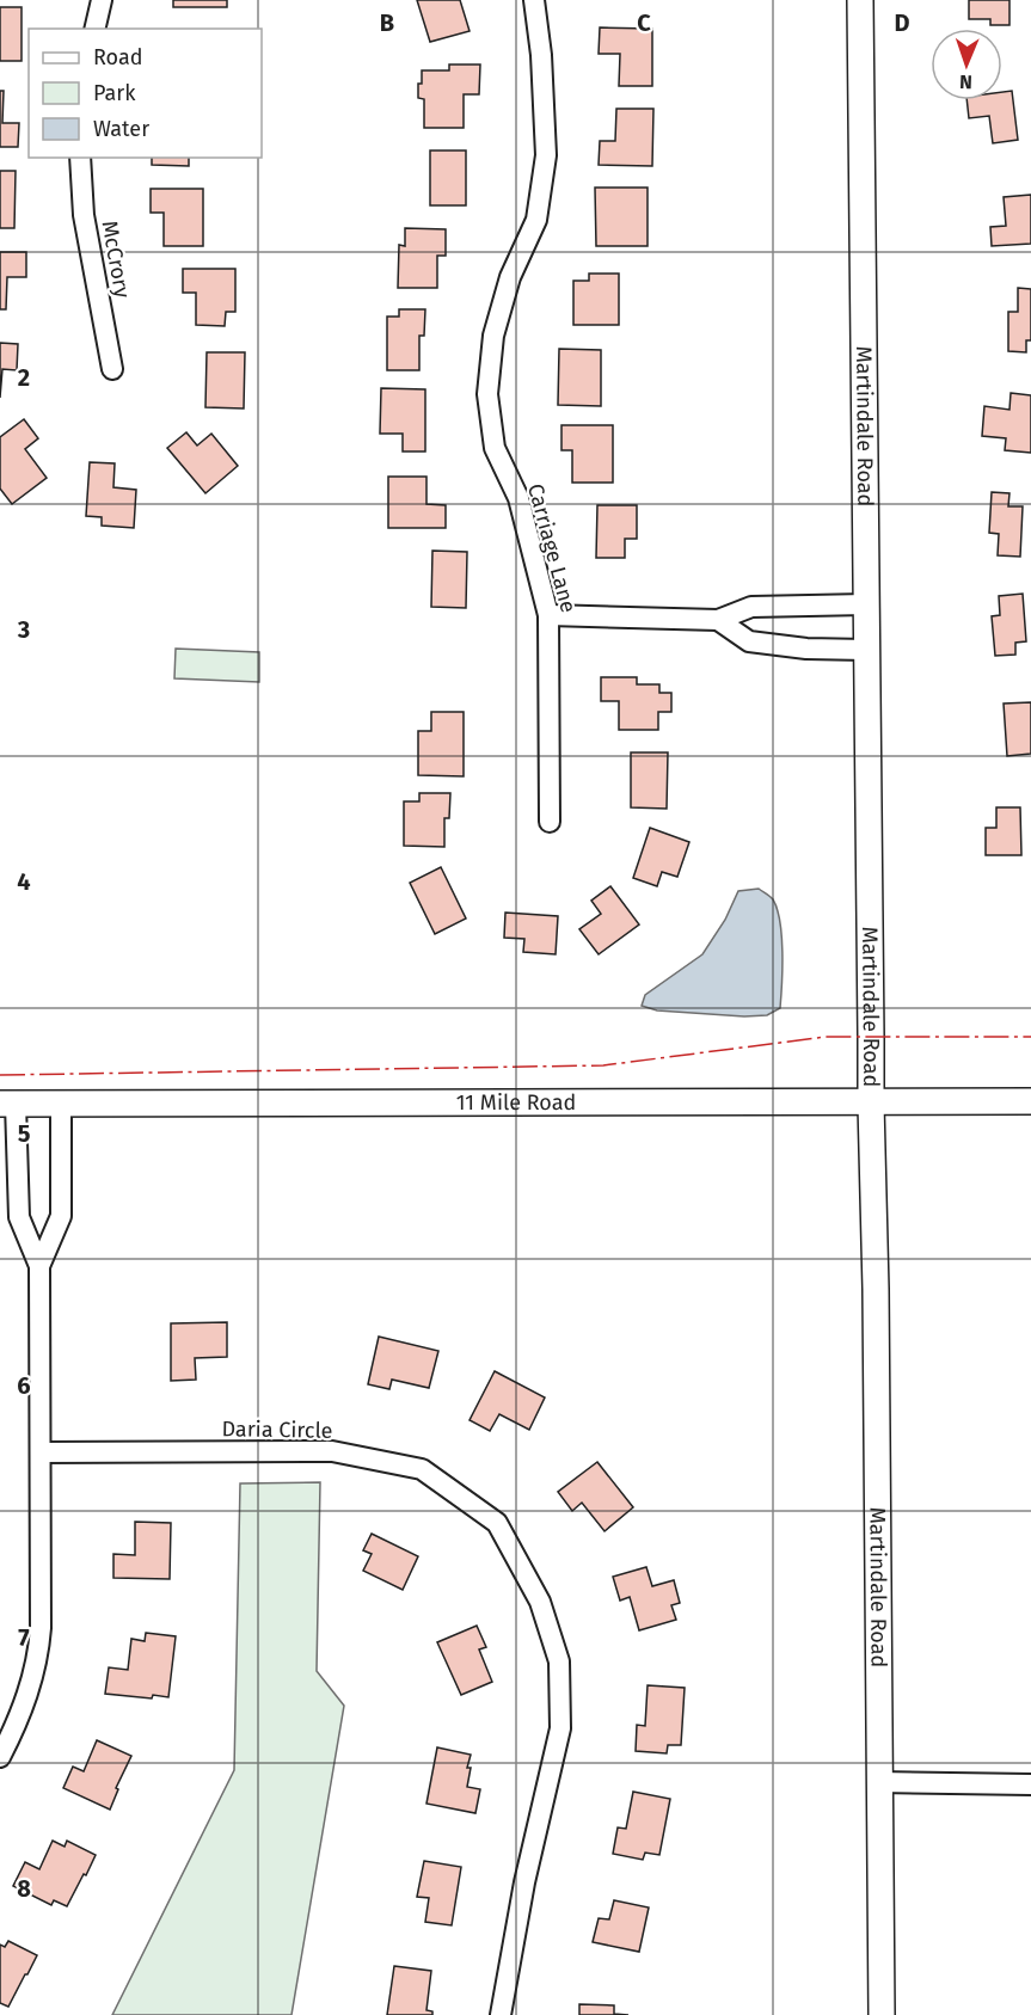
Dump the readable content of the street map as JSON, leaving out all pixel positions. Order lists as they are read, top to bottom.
{
  "streets": {
    "street": [
      "McCrory",
      "Martindale Road",
      "Carriage Lane",
      "11 Mile Road",
      "Daria Circle"
    ]
  },
  "crossings": [
    ["Martindale Road", "11 Mile Road"]
  ],
  "legend": ["Road", "Park", "Water"],
  "north": "bottom",
  "grid": {
    "columns": ["B", "C", "D"],
    "rows": [
      "2",
      "3",
      "4",
      "5",
      "6",
      "7",
      "8"
    ]
  }
}
